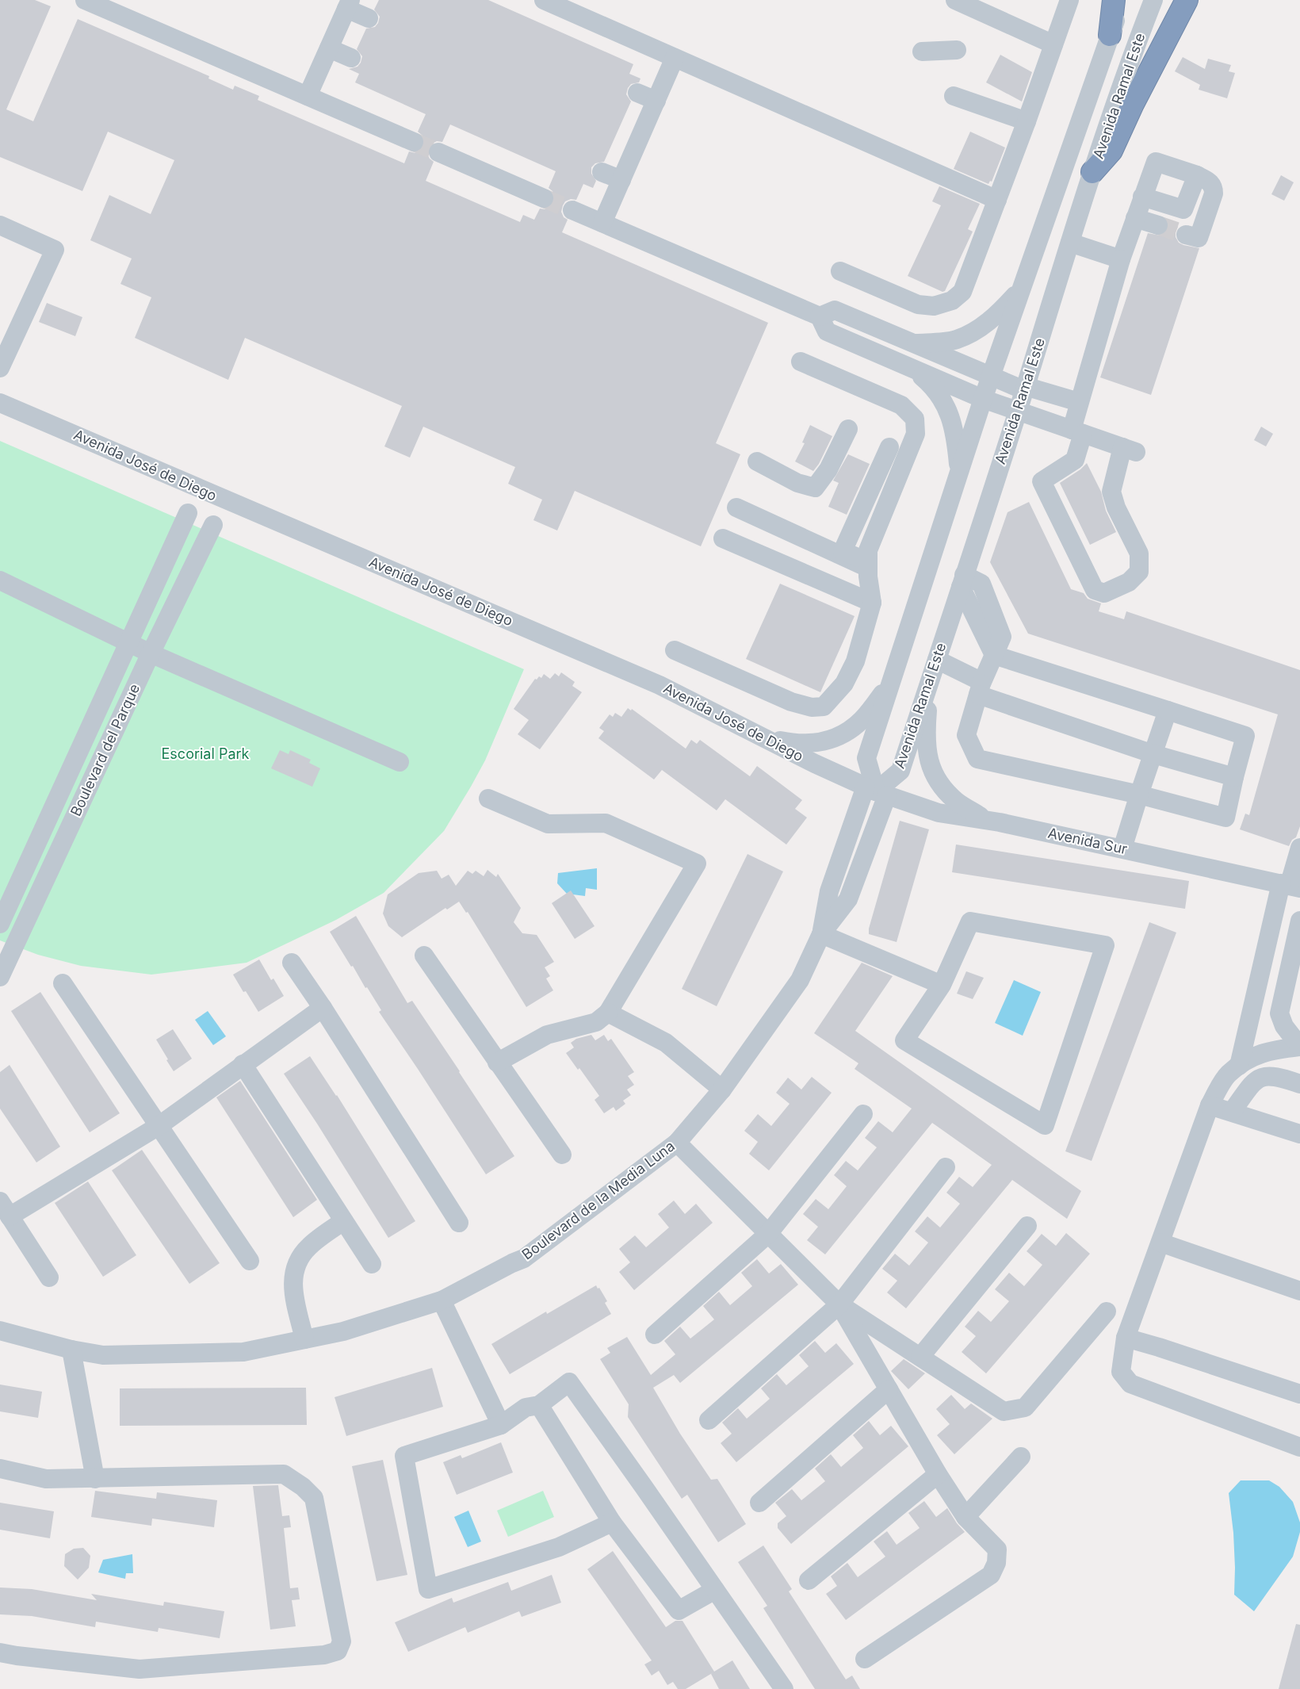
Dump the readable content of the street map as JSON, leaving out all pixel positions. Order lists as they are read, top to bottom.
{
  "streets": {
    "street": [
      "Avenida Ramal Este",
      "Avenida José de Diego",
      "Boulevard del Parque",
      "Avenida Sur",
      "Boulevard de la Media Luna"
    ]
  },
  "crossings": [
    ["Avenida Ramal Este", "Avenida José de Diego"],
    ["Avenida Ramal Este", "Avenida Sur"],
    ["Avenida Ramal Este", "Boulevard de la Media Luna"],
    ["Avenida José de Diego", "Avenida Sur"],
    ["Avenida José de Diego", "Boulevard de la Media Luna"],
    ["Avenida Sur", "Boulevard de la Media Luna"]
  ],
  "parks": ["Escorial Park"]
}
